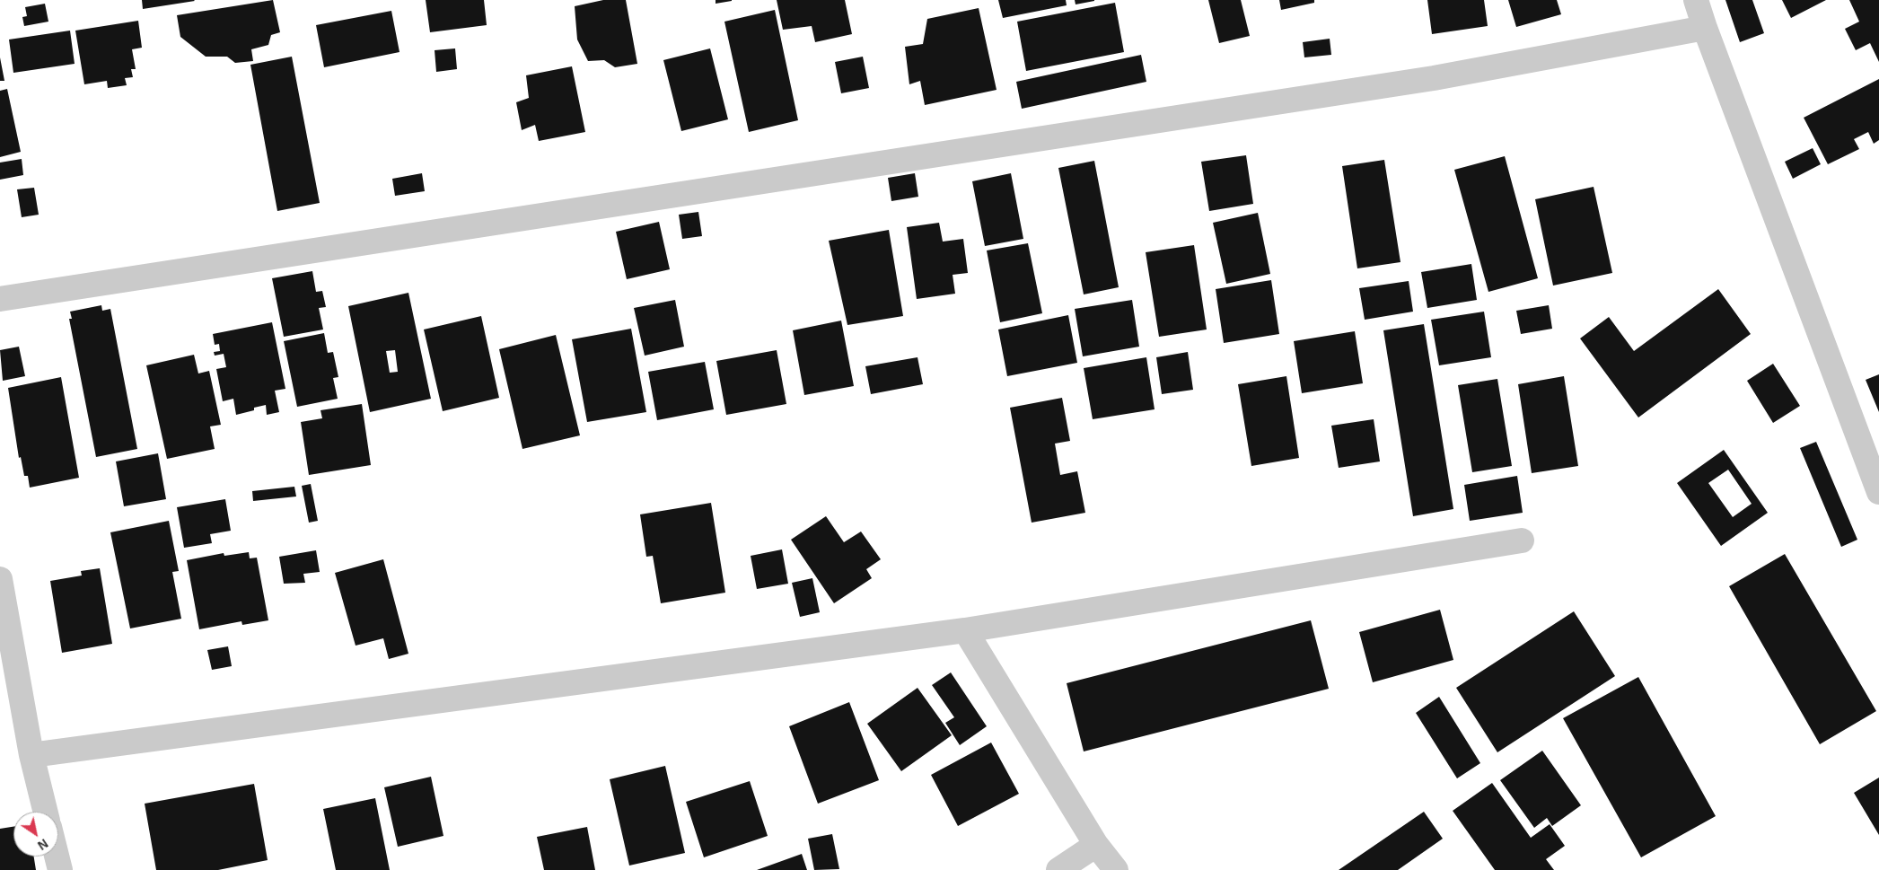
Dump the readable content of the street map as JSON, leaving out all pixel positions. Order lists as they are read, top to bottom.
{
  "north": "bottom right"
}
